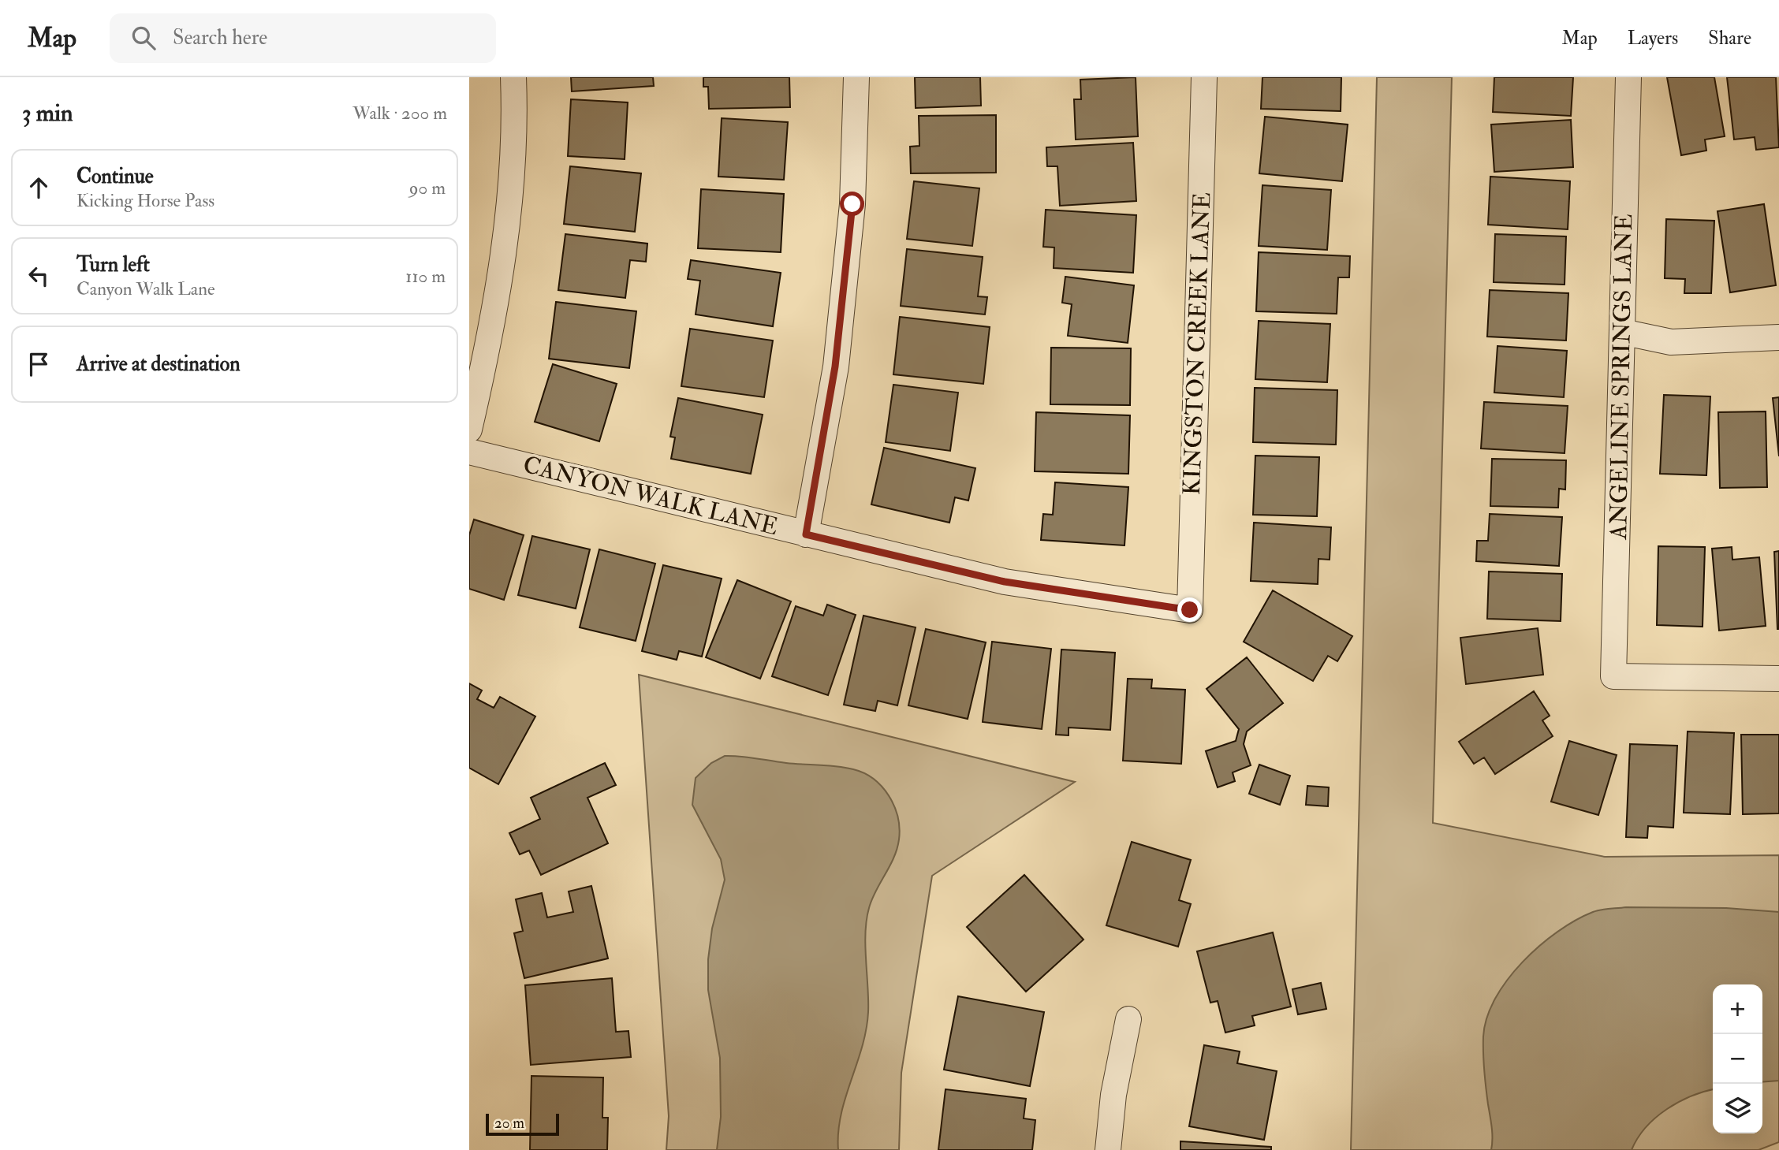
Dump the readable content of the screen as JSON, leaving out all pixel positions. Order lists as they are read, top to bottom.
{
  "streets": {
    "street": ["KINGSTON CREEK LANE", "ANGELINE SPRINGS LANE", "CANYON WALK LANE"]
  },
  "crossings": [
    ["KINGSTON CREEK LANE", "CANYON WALK LANE"]
  ],
  "scale_bar": "20 m",
  "page": {
    "header": "Map",
    "search": "Search here",
    "nav": ["Map", "Layers", "Share"],
    "heading": ["3 min", "Walk · 200 m"],
    "list": [
      ["Continue", "Kicking Horse Pass", "90 m"],
      ["Turn left", "Canyon Walk Lane", "110 m"],
      "Arrive at destination"
    ],
    "map_buttons": ["+", "−"],
    "scale": "20 m"
  }
}
